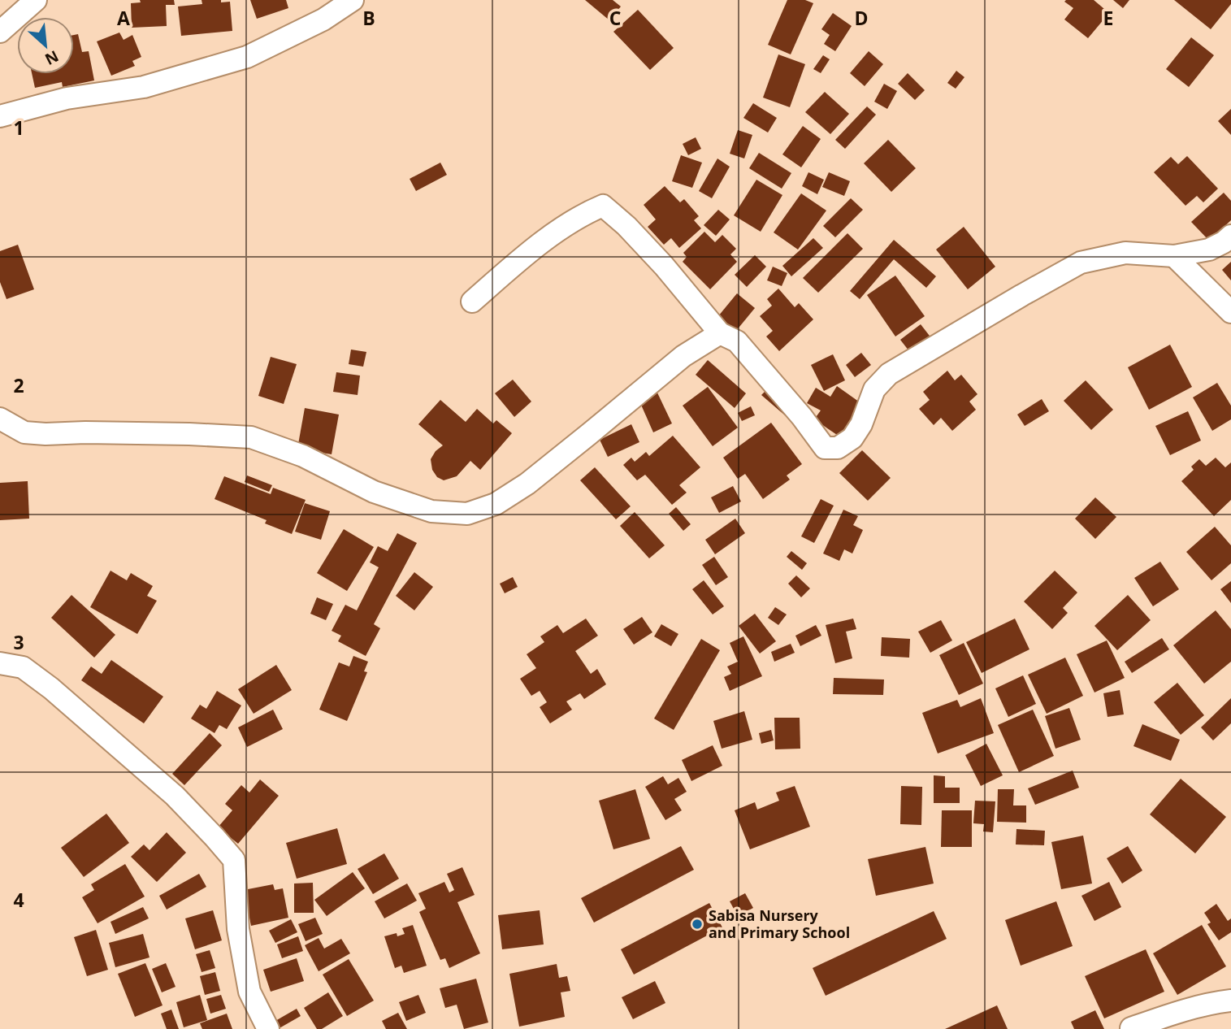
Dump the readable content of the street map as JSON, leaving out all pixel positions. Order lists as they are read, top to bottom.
{
  "places": ["Sabisa Nursery and Primary School"],
  "north": "bottom right",
  "grid": {
    "columns": [
      "A",
      "B",
      "C",
      "D",
      "E"
    ],
    "rows": [
      "1",
      "2",
      "3",
      "4"
    ]
  }
}
